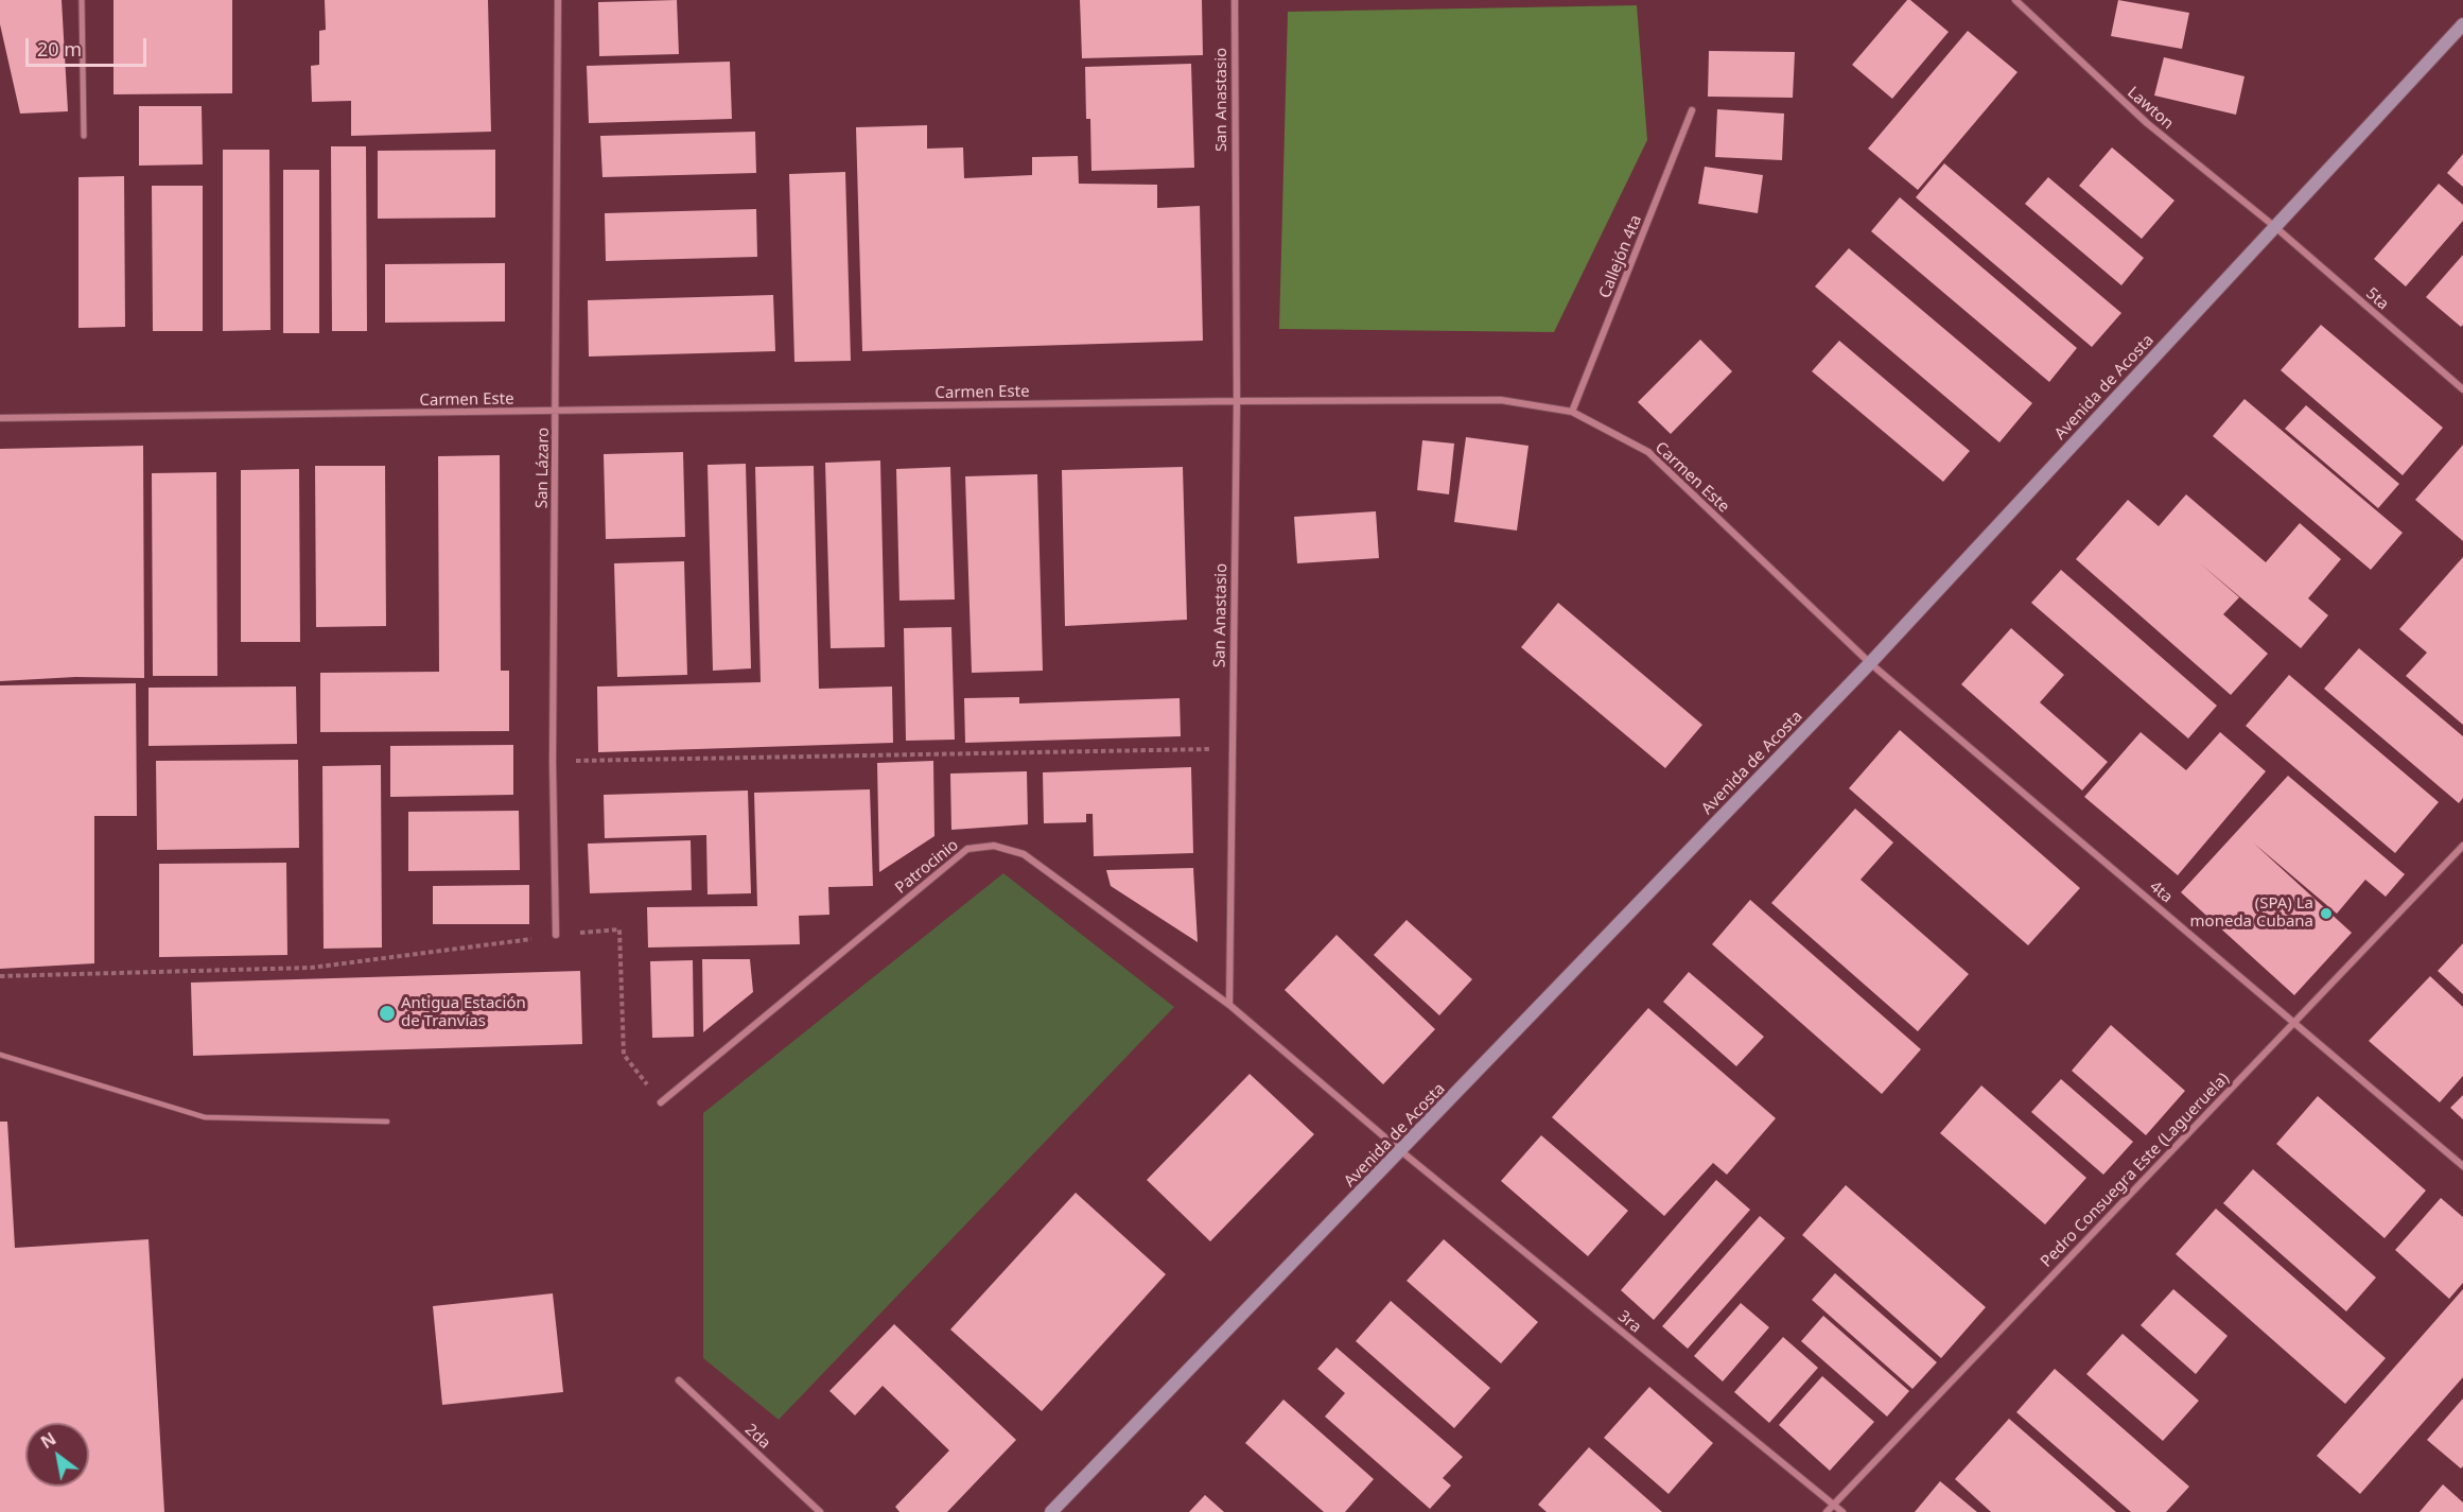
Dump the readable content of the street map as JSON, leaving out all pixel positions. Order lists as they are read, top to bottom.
{
  "streets": {
    "main road": ["Avenida de Acosta"],
    "street": [
      "San Anastasio",
      "Lawton",
      "Callejón 4ta",
      "5ta",
      "Carmen Este",
      "San Lázaro",
      "Patrocinio",
      "4ta",
      "Pedro Consuegra Este (Lagueruela)",
      "3ra",
      "2da"
    ]
  },
  "crossings": [
    ["San Anastasio", "Carmen Este"],
    ["San Anastasio", "Patrocinio"],
    ["Lawton", "5ta"],
    ["Lawton", "Avenida de Acosta"],
    ["Callejón 4ta", "Carmen Este"],
    ["5ta", "Avenida de Acosta"],
    ["Avenida de Acosta", "Carmen Este"],
    ["Avenida de Acosta", "4ta"],
    ["Avenida de Acosta", "3ra"],
    ["Carmen Este", "San Lázaro"],
    ["Carmen Este", "4ta"],
    ["4ta", "Pedro Consuegra Este (Lagueruela)"],
    ["Pedro Consuegra Este (Lagueruela)", "3ra"]
  ],
  "places": ["(SPA) La moneda Cubana", "Antigua Estación de Tranvías"],
  "scale_bar": "20 m",
  "north": "top left"
}
